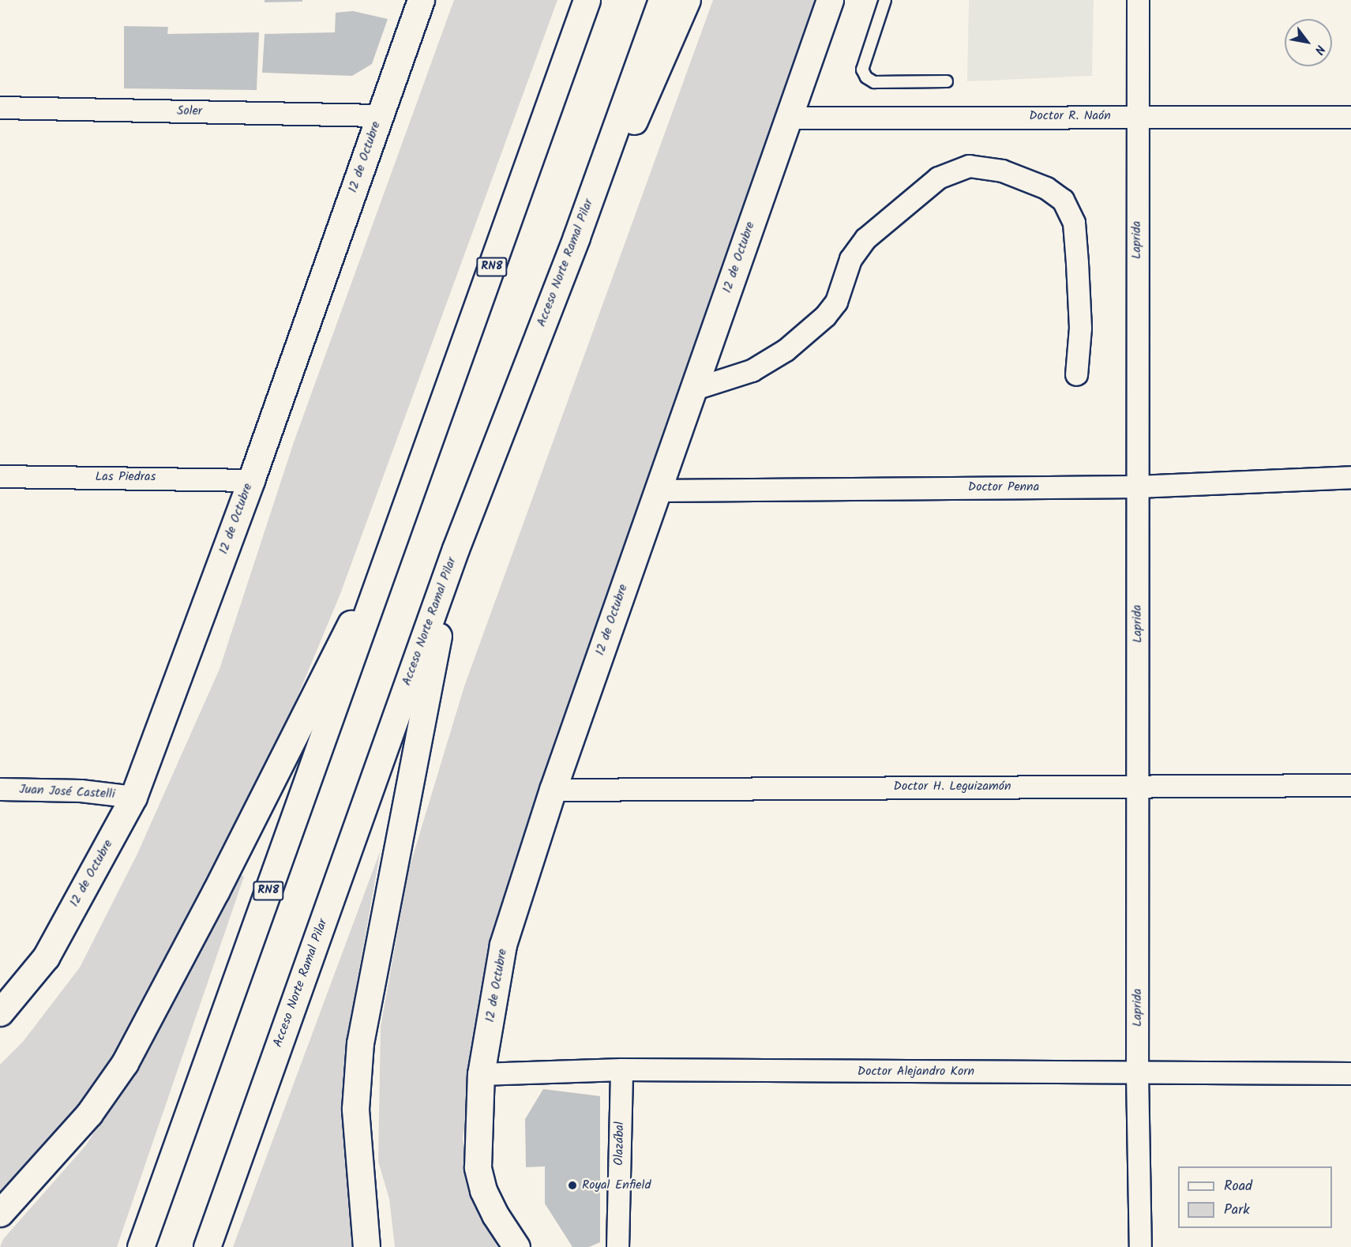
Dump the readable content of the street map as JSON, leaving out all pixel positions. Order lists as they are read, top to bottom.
{
  "streets": {
    "main road": ["12 de Octubre", "Acceso Norte Ramal Pilar", "RN8"],
    "street": [
      "Soler",
      "Doctor R. Naón",
      "Laprida",
      "Las Piedras",
      "Doctor Penna",
      "Doctor H. Leguizamón",
      "Juan José Castelli",
      "Doctor Alejandro Korn",
      "Olazábal"
    ]
  },
  "crossings": [
    ["Soler", "12 de Octubre"],
    ["Doctor R. Naón", "12 de Octubre"],
    ["Doctor R. Naón", "Laprida"],
    ["12 de Octubre", "Las Piedras"],
    ["12 de Octubre", "Doctor Penna"],
    ["12 de Octubre", "Doctor H. Leguizamón"],
    ["12 de Octubre", "Juan José Castelli"],
    ["12 de Octubre", "Doctor Alejandro Korn"],
    ["Laprida", "Doctor Penna"],
    ["Laprida", "Doctor H. Leguizamón"],
    ["Laprida", "Doctor Alejandro Korn"],
    ["Doctor Alejandro Korn", "Olazábal"]
  ],
  "places": ["Royal Enfield"],
  "legend": ["Road", "Park"],
  "north": "bottom right"
}
